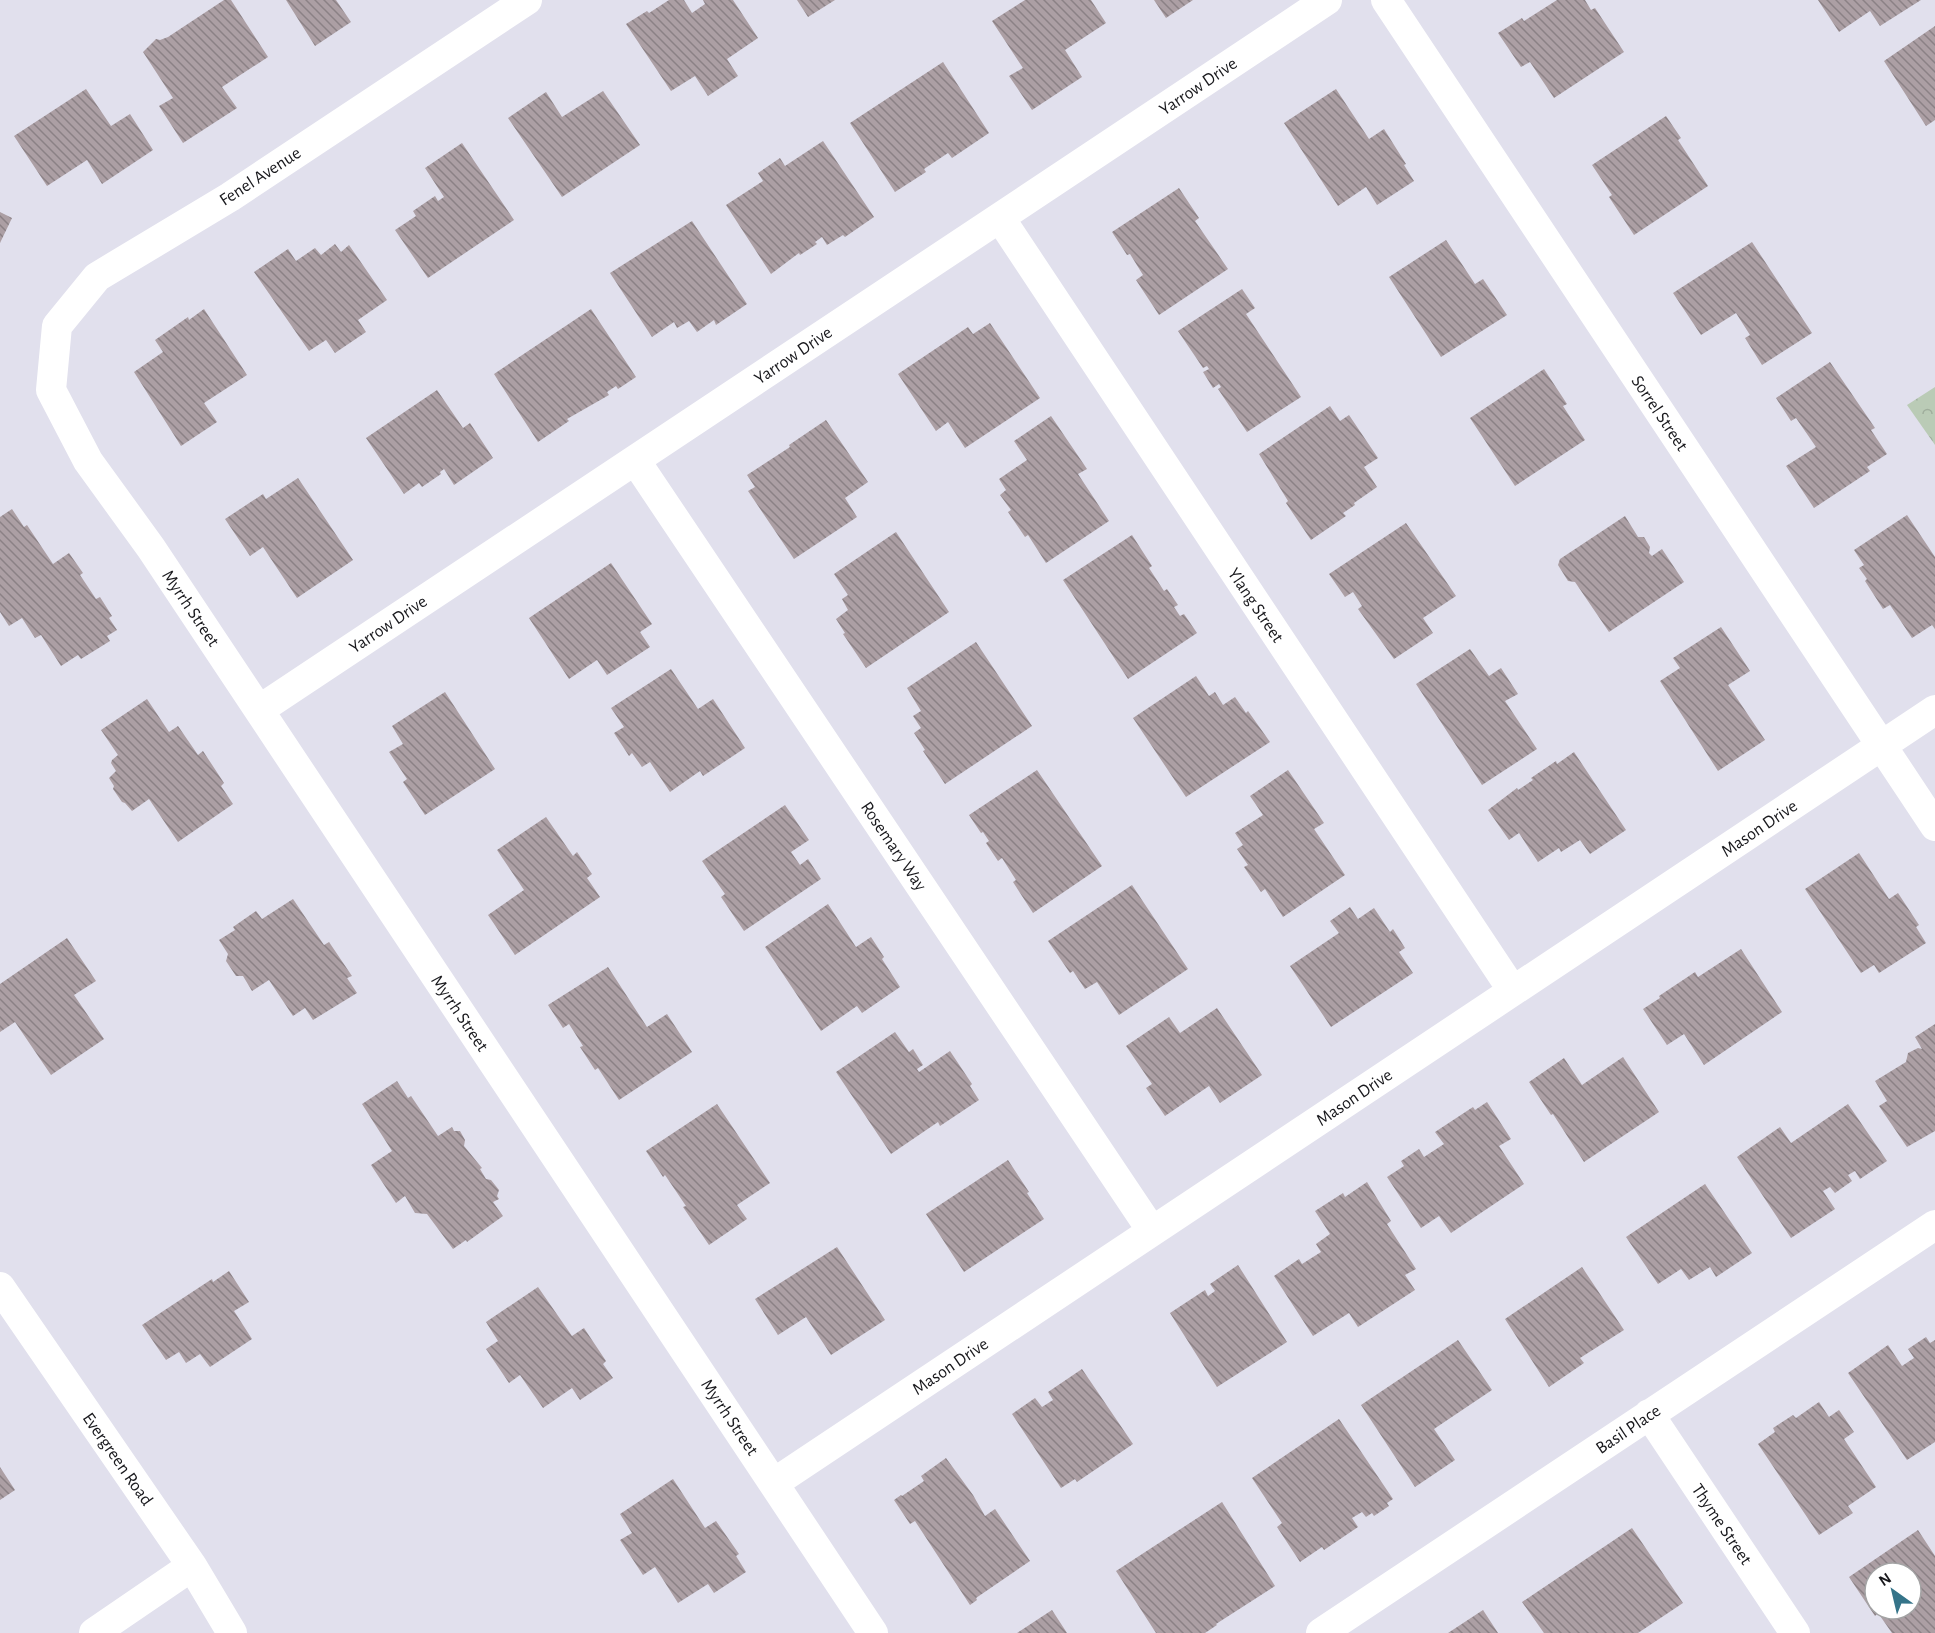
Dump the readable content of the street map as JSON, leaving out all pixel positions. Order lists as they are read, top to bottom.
{
  "streets": {
    "street": [
      "Yarrow Drive",
      "Fenel Avenue",
      "Sorrel Street",
      "Ylang Street",
      "Myrrh Street",
      "Mason Drive",
      "Rosemary Way",
      "Basil Place",
      "Evergreen Road",
      "Thyme Street"
    ]
  },
  "crossings": [
    ["Yarrow Drive", "Ylang Street"],
    ["Yarrow Drive", "Myrrh Street"],
    ["Yarrow Drive", "Rosemary Way"],
    ["Fenel Avenue", "Myrrh Street"],
    ["Sorrel Street", "Mason Drive"],
    ["Ylang Street", "Mason Drive"],
    ["Myrrh Street", "Mason Drive"],
    ["Mason Drive", "Rosemary Way"],
    ["Basil Place", "Thyme Street"]
  ],
  "north": "top left"
}
